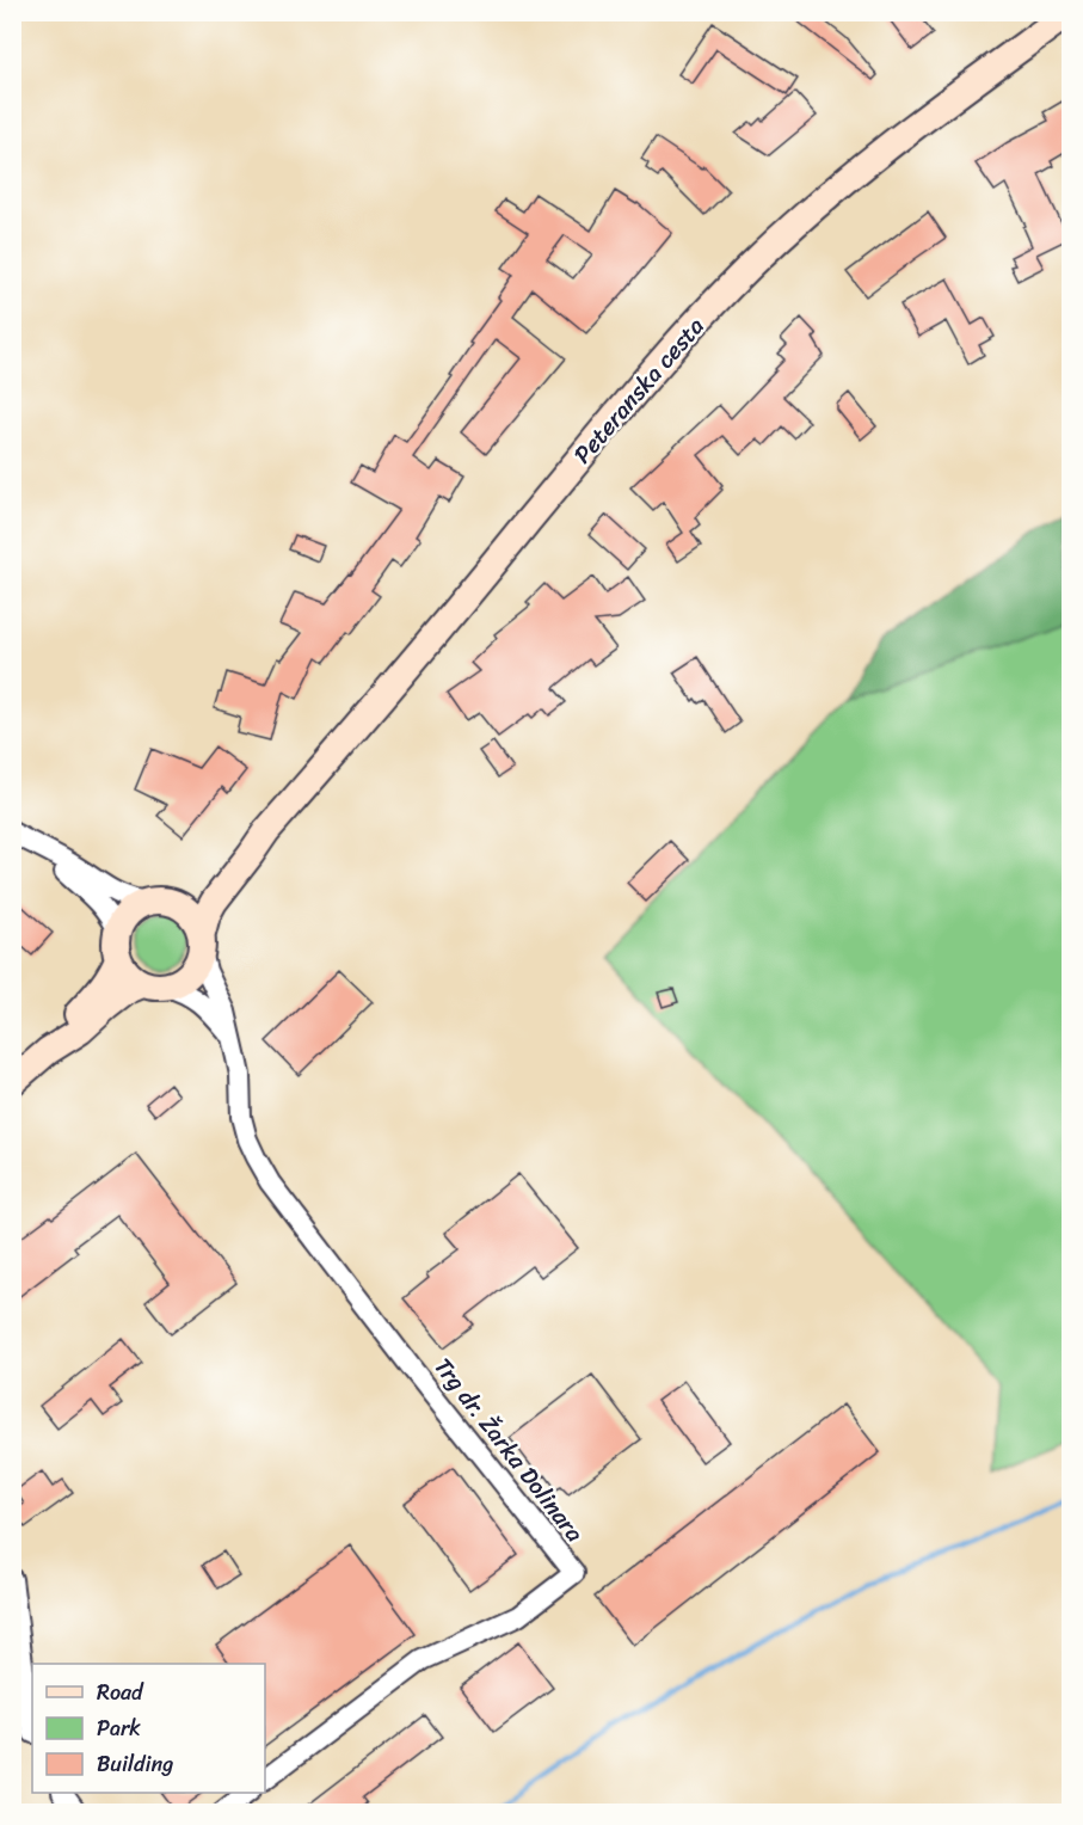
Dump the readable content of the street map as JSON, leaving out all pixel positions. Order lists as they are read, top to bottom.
{
  "streets": {
    "main road": ["Peteranska cesta"],
    "street": ["Trg dr. Žarka Dolinara"]
  },
  "crossings": [
    ["Peteranska cesta", "Trg dr. Žarka Dolinara"]
  ],
  "legend": ["Road", "Park", "Building"]
}
